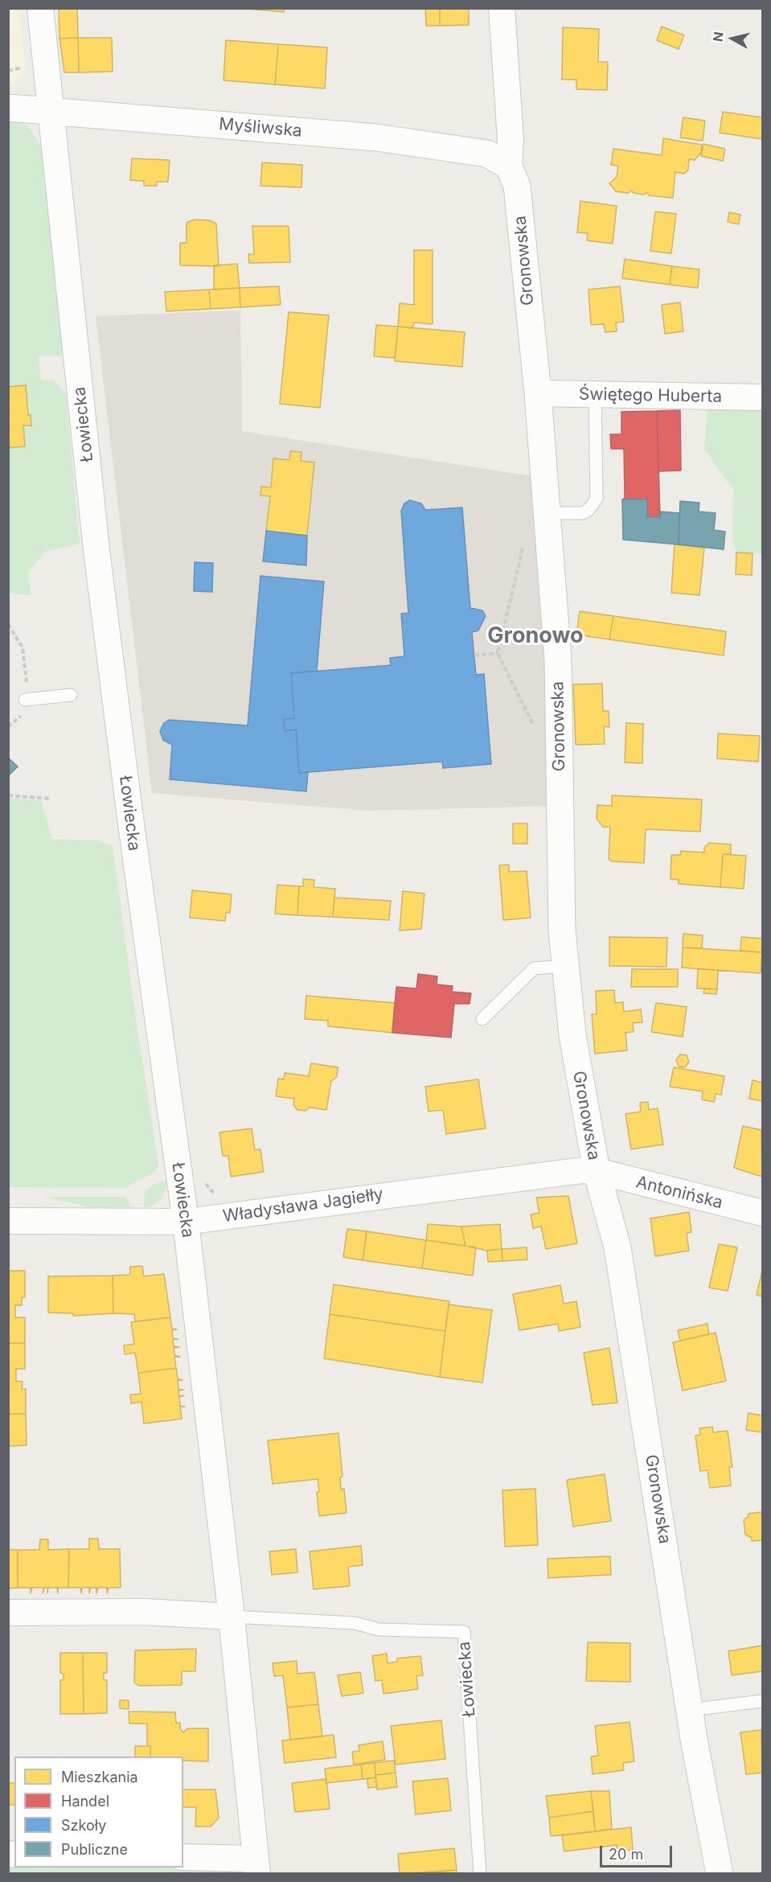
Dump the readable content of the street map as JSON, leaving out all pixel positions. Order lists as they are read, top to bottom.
{
  "streets": {
    "street": [
      "Myśliwska",
      "Gronowska",
      "Świętego Huberta",
      "Łowiecka",
      "Antonińska",
      "Władysława Jagiełły"
    ]
  },
  "crossings": [
    ["Myśliwska", "Gronowska"],
    ["Myśliwska", "Łowiecka"],
    ["Gronowska", "Świętego Huberta"],
    ["Gronowska", "Antonińska"],
    ["Gronowska", "Władysława Jagiełły"],
    ["Łowiecka", "Władysława Jagiełły"],
    ["Antonińska", "Władysława Jagiełły"]
  ],
  "districts": ["Gronowo"],
  "legend": [
    "Mieszkania",
    "Handel",
    "Szkoły",
    "Publiczne"
  ],
  "scale_bar": "20 m",
  "north": "left"
}
